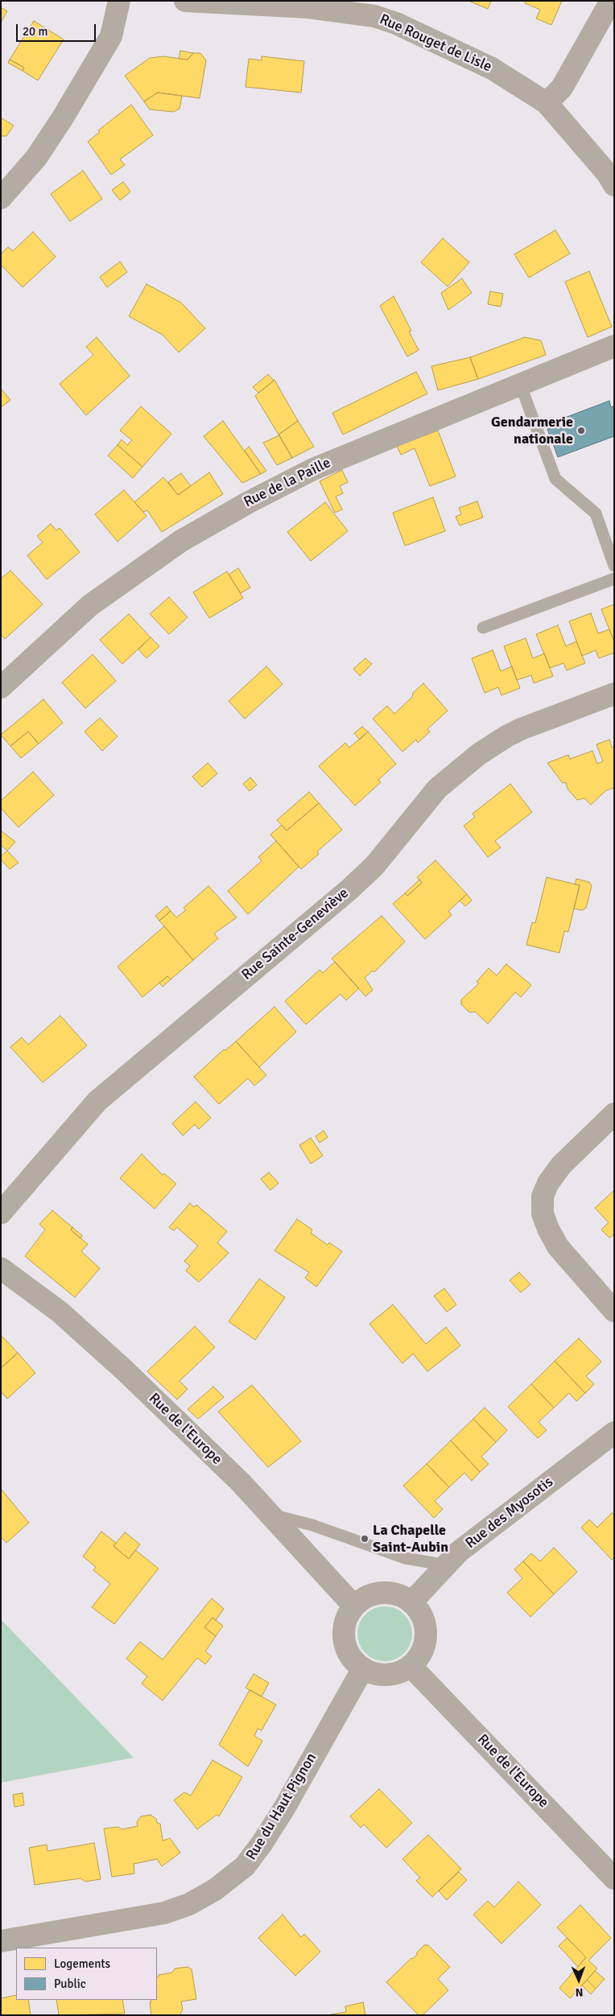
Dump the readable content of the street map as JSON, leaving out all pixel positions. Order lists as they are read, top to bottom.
{
  "streets": {
    "street": [
      "Rue Rouget de Lisle",
      "Rue de la Paille",
      "Rue Sainte-Geneviève",
      "Rue de l'Europe",
      "Rue des Myosotis",
      "Rue du Haut Pignon"
    ]
  },
  "crossings": [
    ["Rue de l'Europe", "Rue des Myosotis"],
    ["Rue de l'Europe", "Rue du Haut Pignon"],
    ["Rue des Myosotis", "Rue du Haut Pignon"]
  ],
  "places": ["Gendarmerie nationale", "La Chapelle Saint-Aubin"],
  "legend": ["Logements", "Public"],
  "scale_bar": "20 m",
  "north": "bottom"
}
